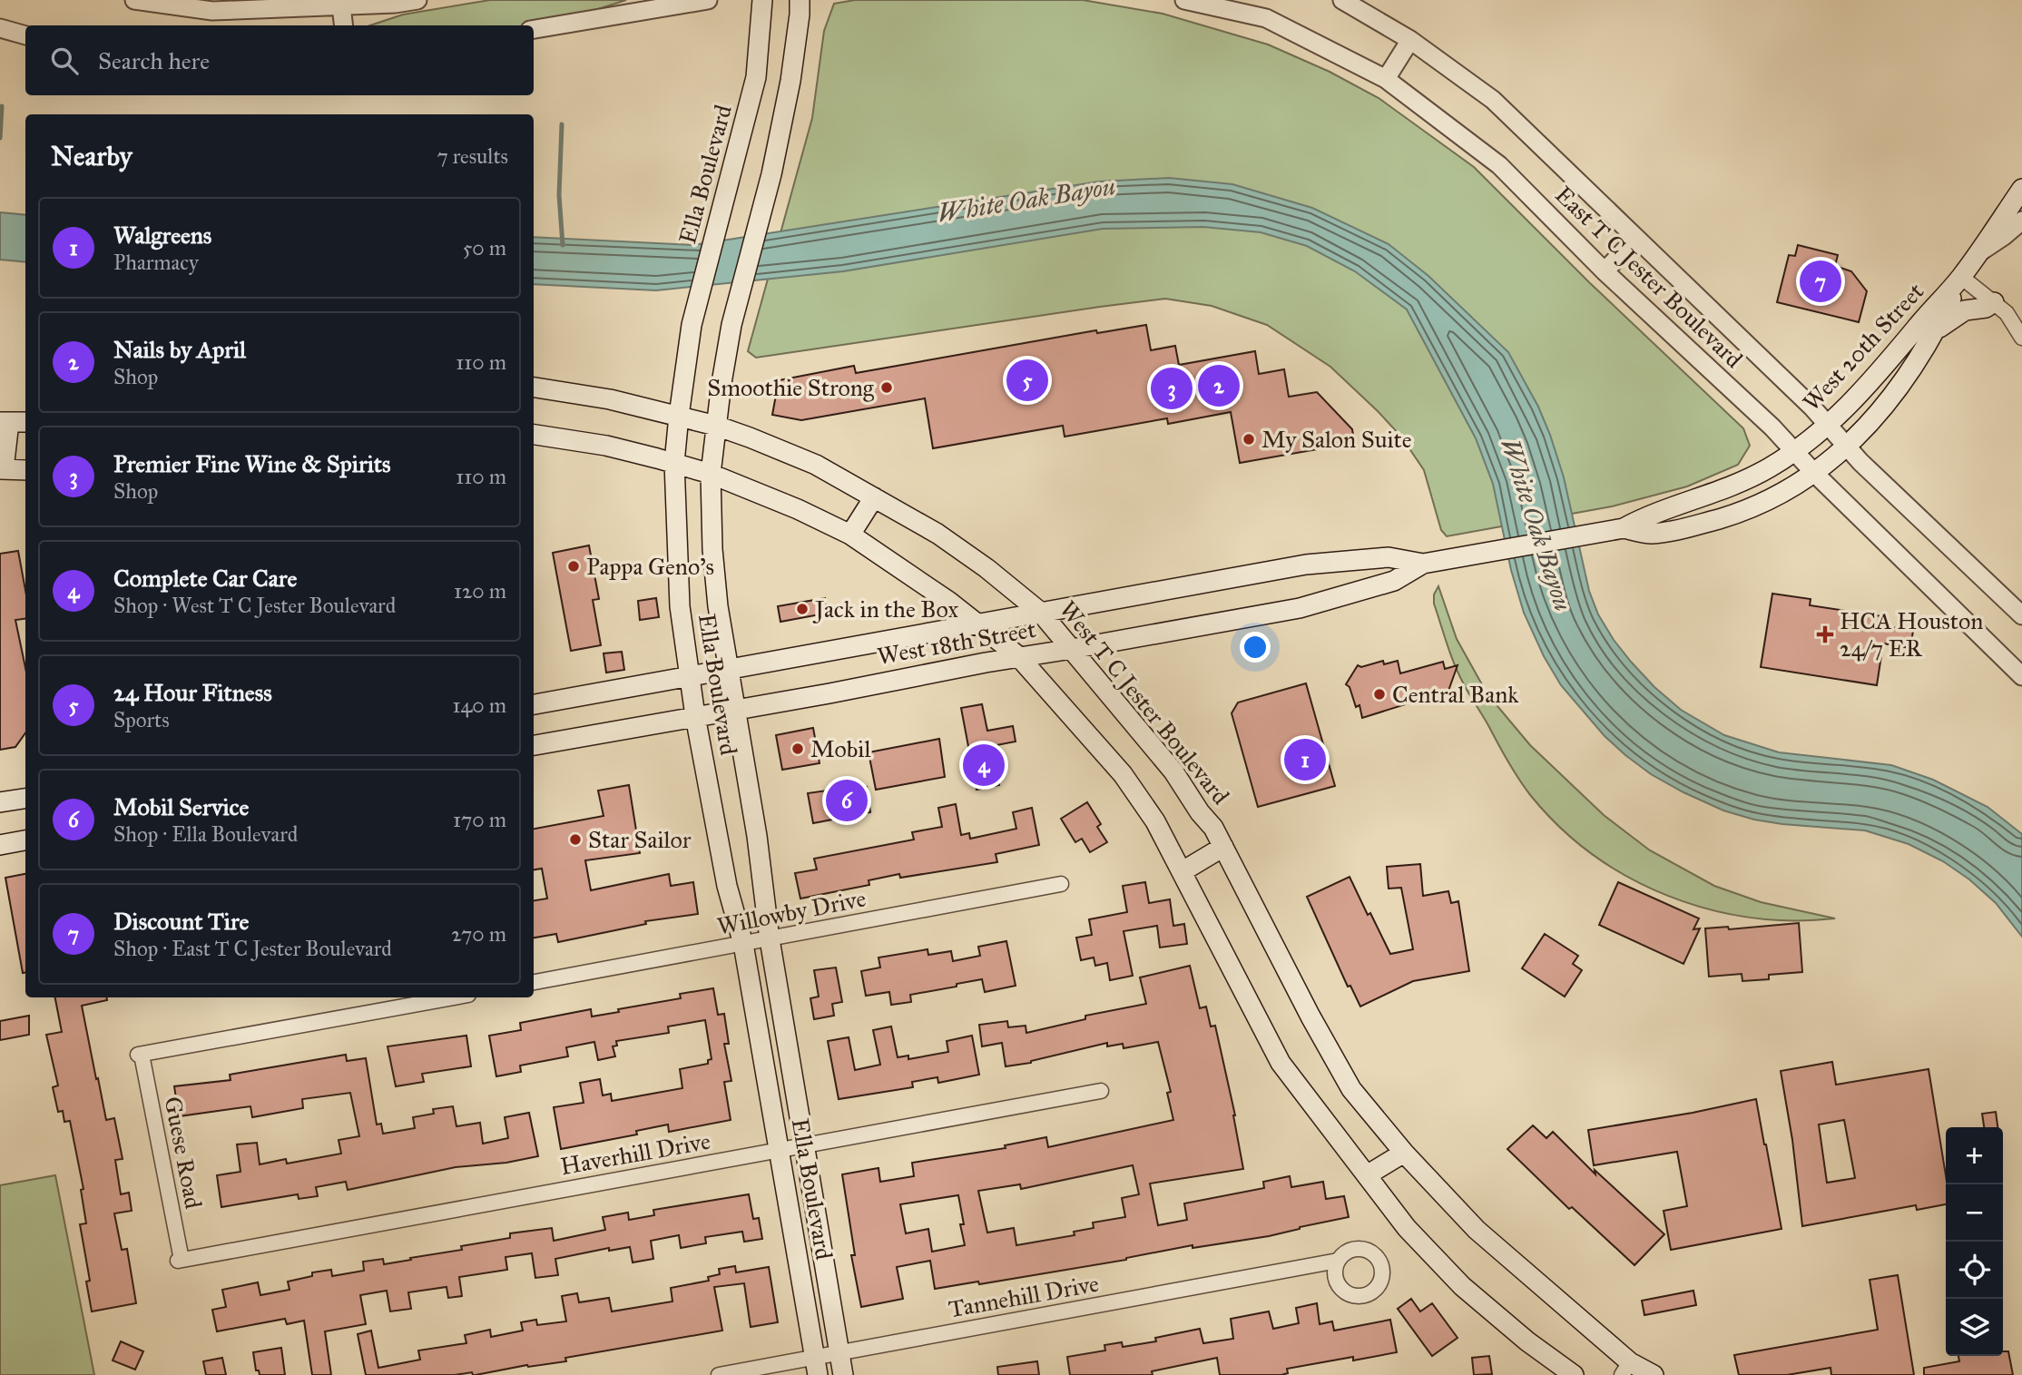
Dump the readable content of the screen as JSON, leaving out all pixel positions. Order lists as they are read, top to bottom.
{
  "streets": {
    "main road": [
      "Ella Boulevard",
      "West 20th Street",
      "West 18th Street",
      "West T C Jester Boulevard"
    ],
    "street": [
      "East T C Jester Boulevard",
      "Willowby Drive",
      "Guese Road",
      "Haverhill Drive",
      "Tannehill Drive"
    ]
  },
  "crossings": [
    ["Ella Boulevard", "West 18th Street"],
    ["Ella Boulevard", "West T C Jester Boulevard"],
    ["Ella Boulevard", "Willowby Drive"],
    ["Ella Boulevard", "Haverhill Drive"],
    ["Ella Boulevard", "Tannehill Drive"],
    ["East T C Jester Boulevard", "West 20th Street"],
    ["West 20th Street", "West 18th Street"],
    ["West 18th Street", "West T C Jester Boulevard"],
    ["Guese Road", "Haverhill Drive"]
  ],
  "water": ["White Oak Bayou"],
  "places": {
    "other": [
      "Smoothie Strong",
      "My Salon Suite",
      "Pappa Geno's",
      "Jack in the Box",
      "Central Bank",
      "Mobil",
      "Star Sailor"
    ],
    "health": ["HCA Houston 24/7 ER"]
  },
  "page": {
    "search": "Search here",
    "heading": ["Nearby", "7 results"],
    "list": [
      {
        "mark": "1",
        "name": "Walgreens",
        "note": "Pharmacy",
        "value": "50 m"
      },
      {
        "mark": "2",
        "name": "Nails by April",
        "note": "Shop",
        "value": "110 m"
      },
      {
        "mark": "3",
        "name": "Premier Fine Wine & Spirits",
        "note": "Shop",
        "value": "110 m"
      },
      {
        "mark": "4",
        "name": "Complete Car Care",
        "note": "Shop · West T C Jester Boulevard",
        "value": "120 m"
      },
      {
        "mark": "5",
        "name": "24 Hour Fitness",
        "note": "Sports",
        "value": "140 m"
      },
      {
        "mark": "6",
        "name": "Mobil Service",
        "note": "Shop · Ella Boulevard",
        "value": "170 m"
      },
      {
        "mark": "7",
        "name": "Discount Tire",
        "note": "Shop · East T C Jester Boulevard",
        "value": "270 m"
      }
    ],
    "pins": [
      "7",
      "5",
      "2",
      "3",
      "1",
      "4",
      "6"
    ],
    "map_buttons": ["+", "−"]
  }
}
